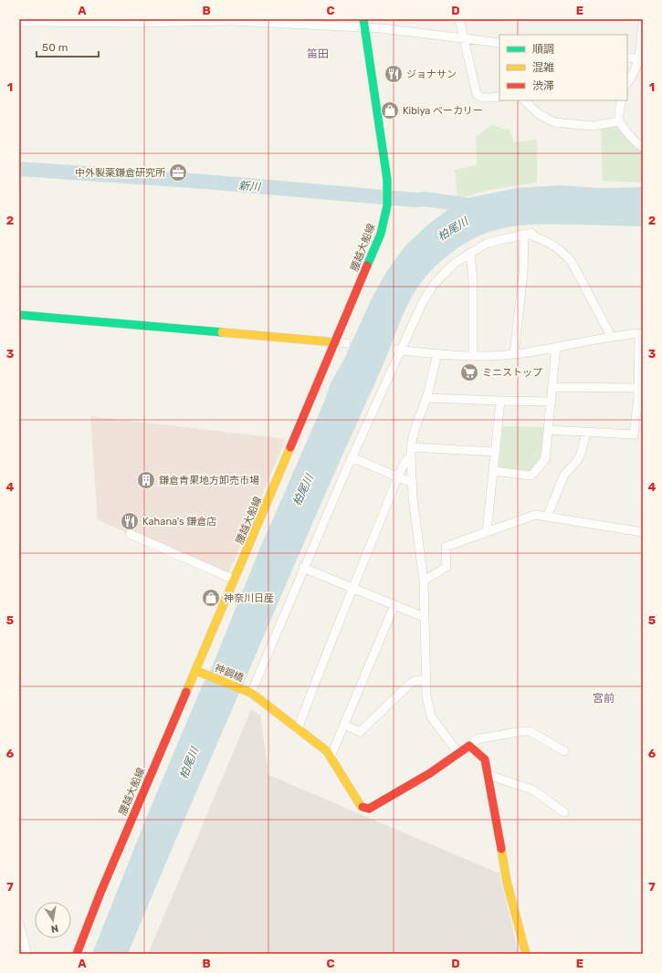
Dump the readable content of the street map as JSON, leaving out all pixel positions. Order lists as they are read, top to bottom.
{
  "streets": {
    "main road": ["腰越大船線", "神鋼橋"]
  },
  "crossings": [
    ["腰越大船線", "神鋼橋"]
  ],
  "districts": ["笛田", "宮前"],
  "water": ["新川", "柏尾川"],
  "places": {
    "restaurant": ["ジョナサン", "Kahana’s 鎌倉店"],
    "shop": ["Kibiya ベーカリー", "神奈川日産"],
    "office": ["中外製薬鎌倉研究所"],
    "supermarket": ["ミニストップ"],
    "building": ["鎌倉青果地方卸売市場"]
  },
  "legend": ["順調", "混雑", "渋滞"],
  "scale_bar": "50 m",
  "north": "bottom",
  "grid": {
    "columns": [
      "A",
      "B",
      "C",
      "D",
      "E"
    ],
    "rows": [
      "1",
      "2",
      "3",
      "4",
      "5",
      "6",
      "7"
    ]
  }
}
